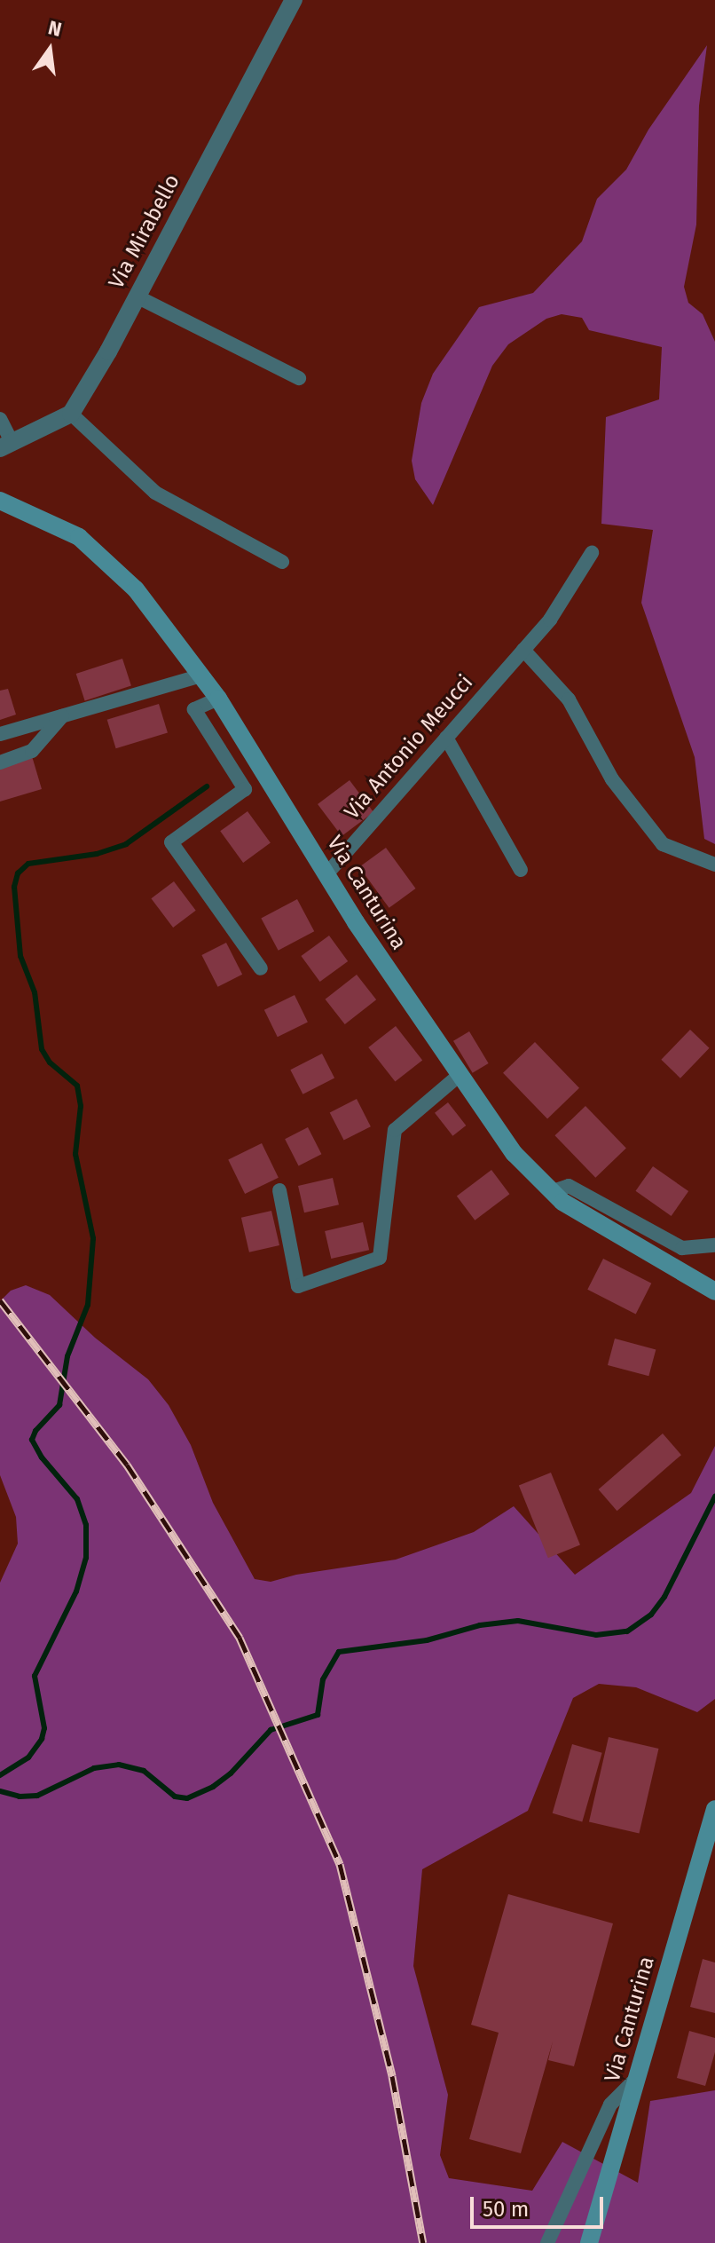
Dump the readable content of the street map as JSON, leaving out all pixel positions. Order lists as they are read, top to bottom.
{
  "streets": {
    "main road": ["Via Canturina"],
    "street": ["Via Mirabello", "Via Antonio Meucci"]
  },
  "crossings": [
    ["Via Antonio Meucci", "Via Canturina"]
  ],
  "scale_bar": "50 m",
  "north": "top"
}
